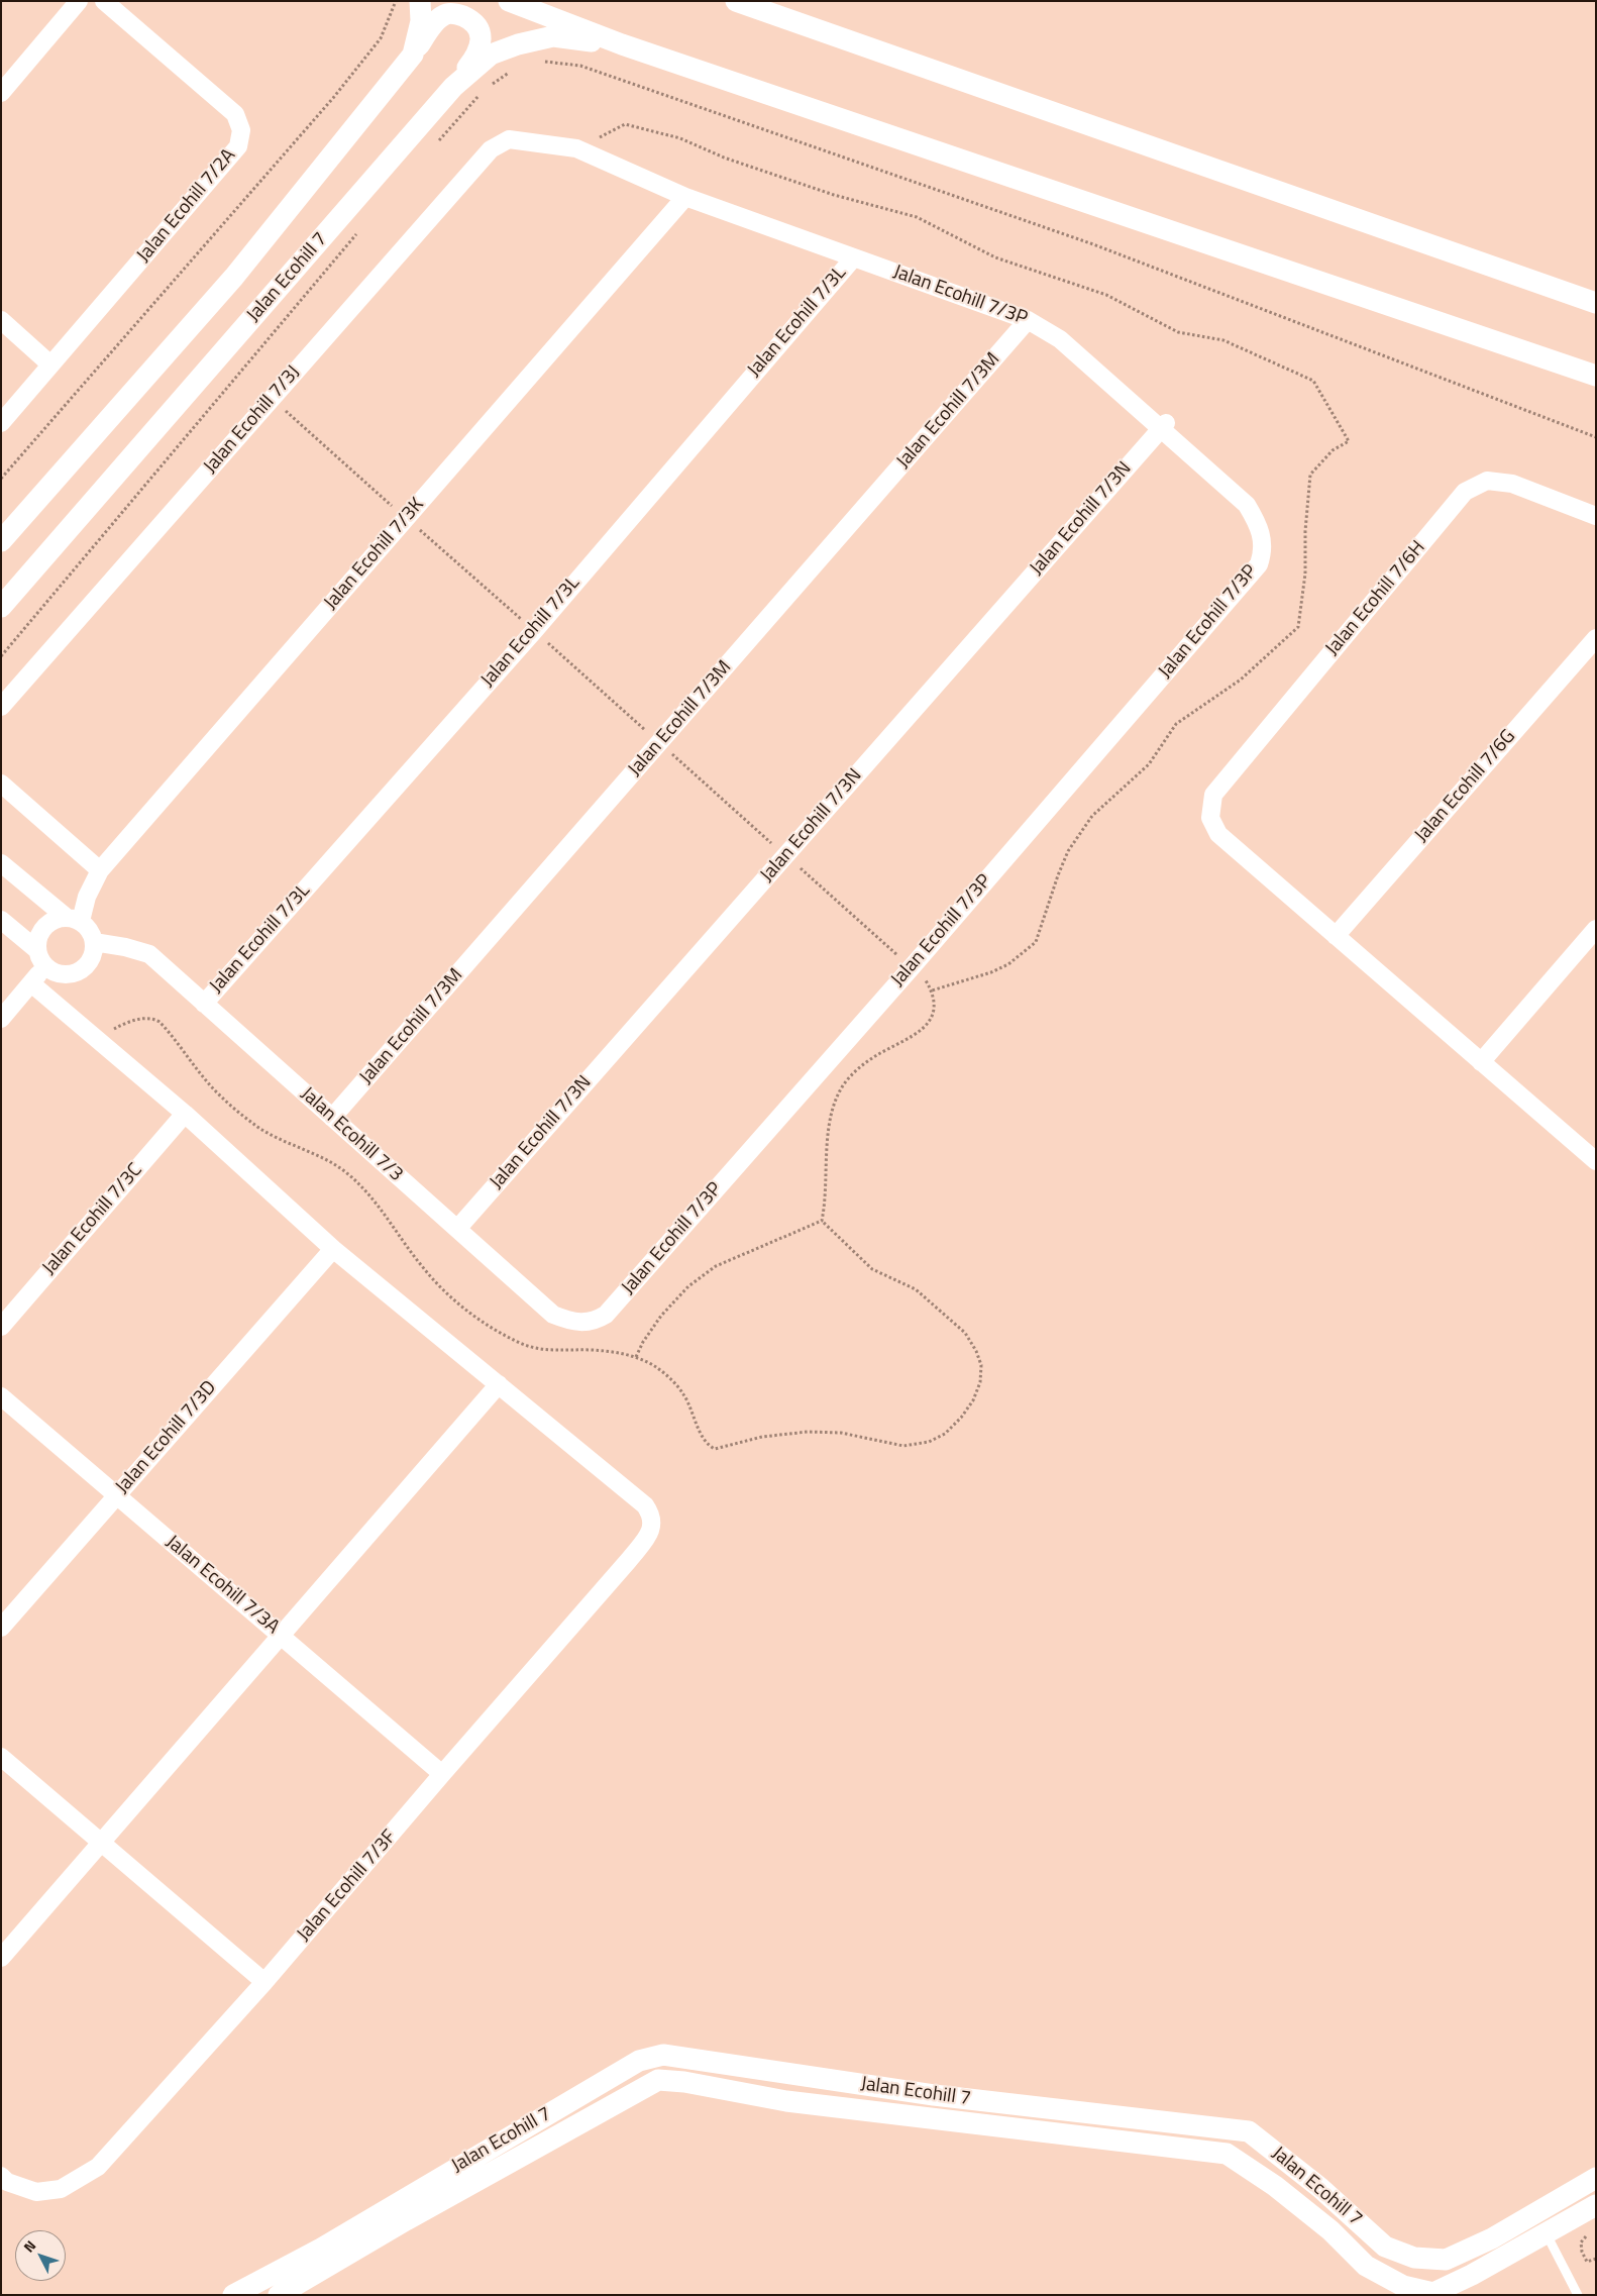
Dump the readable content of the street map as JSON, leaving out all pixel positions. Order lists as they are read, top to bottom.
{
  "streets": {
    "street": [
      "Jalan Ecohill 7/2A",
      "Jalan Ecohill 7",
      "Jalan Ecohill 7/3P",
      "Jalan Ecohill 7/3L",
      "Jalan Ecohill 7/3M",
      "Jalan Ecohill 7/3J",
      "Jalan Ecohill 7/3N",
      "Jalan Ecohill 7/3K",
      "Jalan Ecohill 7/6H",
      "Jalan Ecohill 7/6G",
      "Jalan Ecohill 7/3",
      "Jalan Ecohill 7/3C",
      "Jalan Ecohill 7/3D",
      "Jalan Ecohill 7/3A",
      "Jalan Ecohill 7/3F"
    ]
  },
  "crossings": [
    ["Jalan Ecohill 7/3P", "Jalan Ecohill 7/3L"],
    ["Jalan Ecohill 7/3P", "Jalan Ecohill 7/3M"],
    ["Jalan Ecohill 7/3P", "Jalan Ecohill 7/3J"],
    ["Jalan Ecohill 7/3P", "Jalan Ecohill 7/3N"],
    ["Jalan Ecohill 7/3P", "Jalan Ecohill 7/3K"],
    ["Jalan Ecohill 7/3P", "Jalan Ecohill 7/3"],
    ["Jalan Ecohill 7/3L", "Jalan Ecohill 7/3"],
    ["Jalan Ecohill 7/3M", "Jalan Ecohill 7/3"],
    ["Jalan Ecohill 7/3N", "Jalan Ecohill 7/3"],
    ["Jalan Ecohill 7/3K", "Jalan Ecohill 7/3"],
    ["Jalan Ecohill 7/6H", "Jalan Ecohill 7/6G"],
    ["Jalan Ecohill 7/3D", "Jalan Ecohill 7/3A"],
    ["Jalan Ecohill 7/3A", "Jalan Ecohill 7/3F"]
  ],
  "north": "top left"
}
